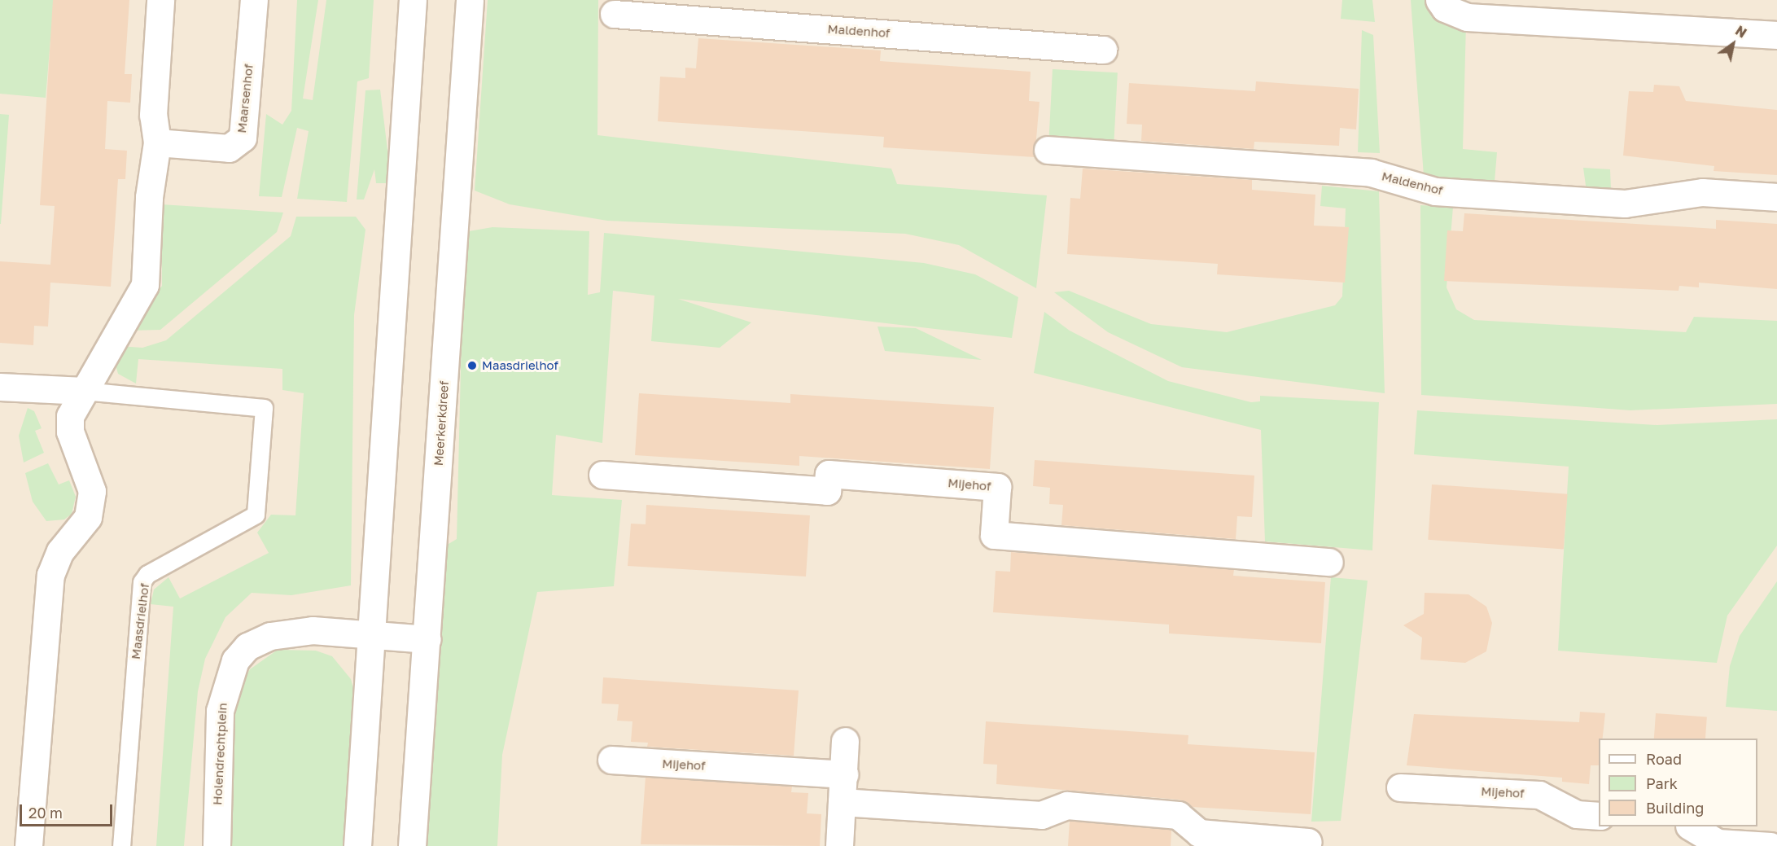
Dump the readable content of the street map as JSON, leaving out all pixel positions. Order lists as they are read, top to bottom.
{
  "streets": {
    "street": [
      "Maldenhof",
      "Maarsenhof",
      "Meerkerkdreef",
      "Mijehof",
      "Maasdrielhof",
      "Holendrechtplein"
    ]
  },
  "crossings": [
    ["Meerkerkdreef", "Holendrechtplein"]
  ],
  "places": ["Maasdrielhof"],
  "legend": ["Road", "Park", "Building"],
  "scale_bar": "20 m",
  "north": "top right"
}
